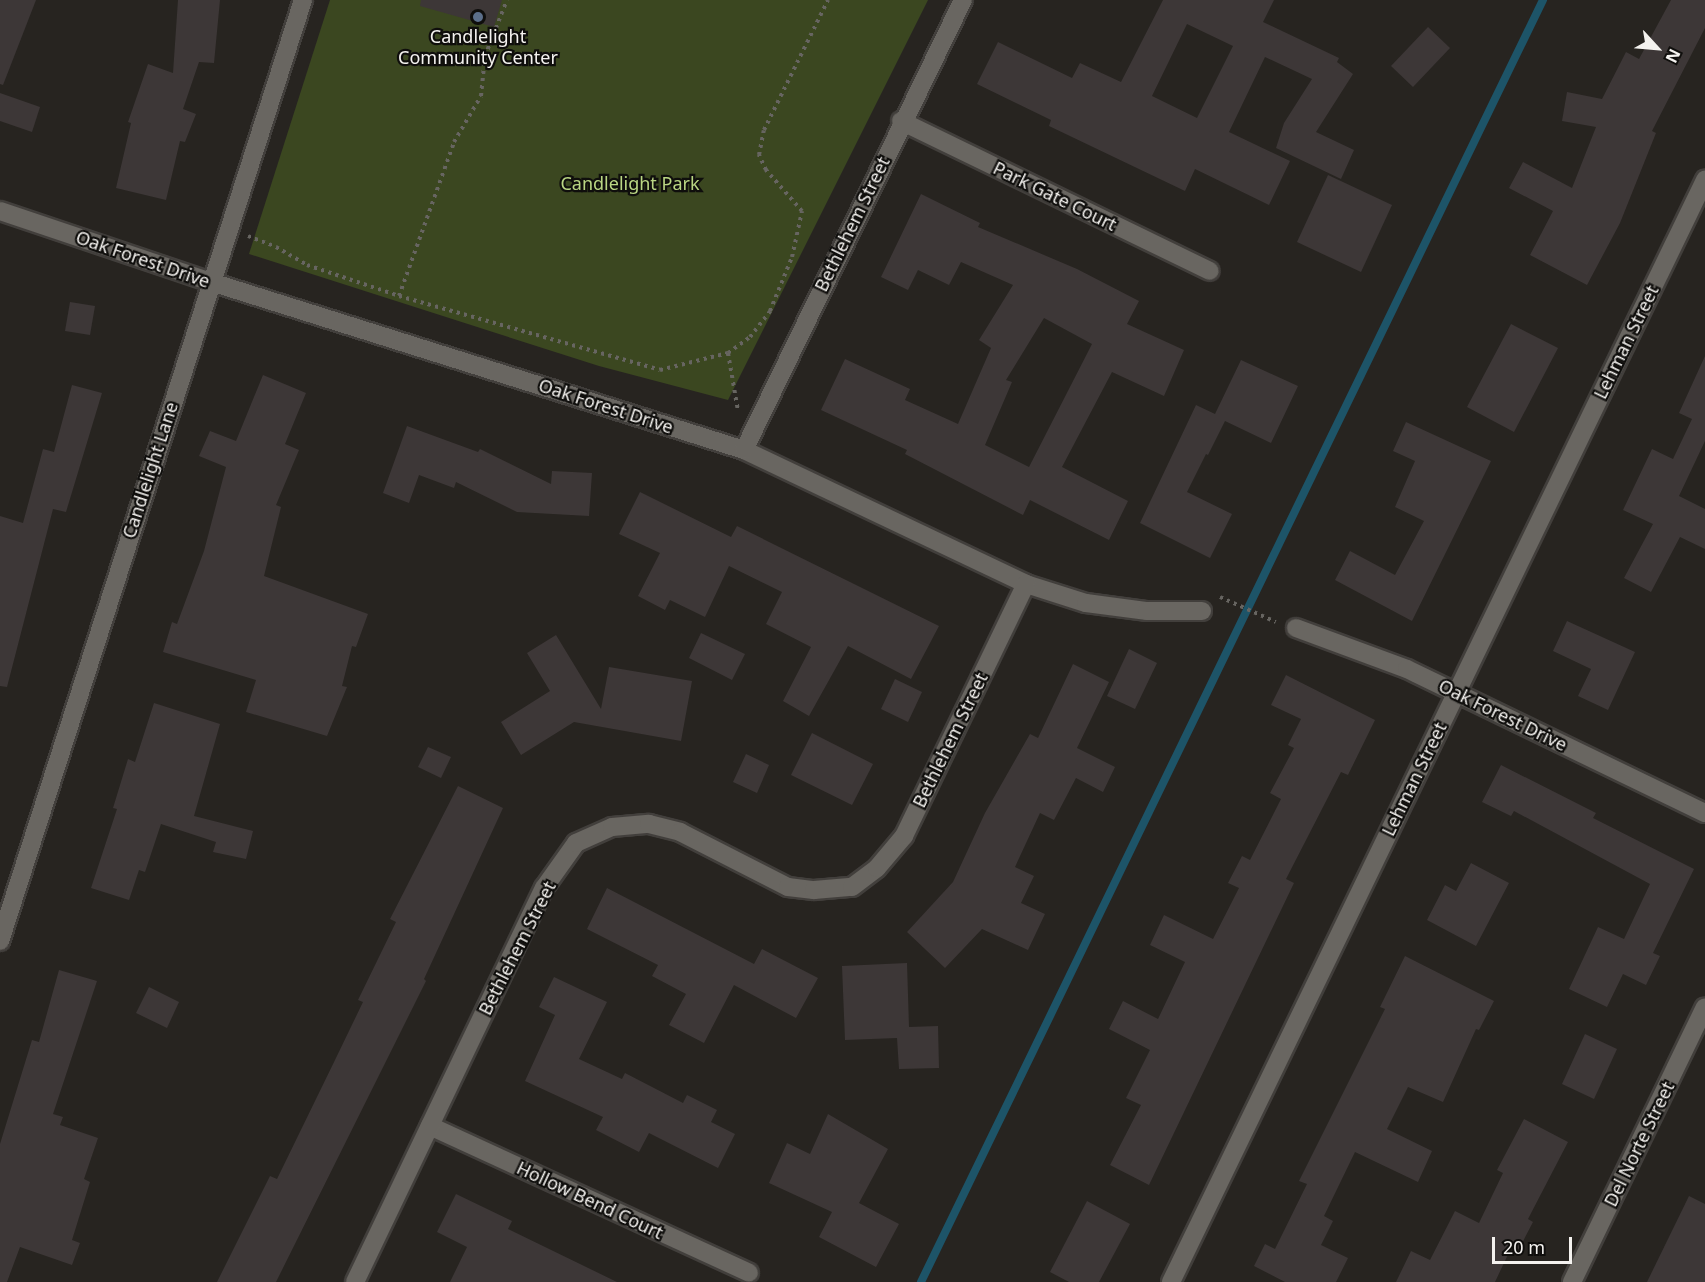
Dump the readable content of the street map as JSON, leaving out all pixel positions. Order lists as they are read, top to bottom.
{
  "streets": {
    "street": [
      "Park Gate Court",
      "Bethlehem Street",
      "Oak Forest Drive",
      "Lehman Street",
      "Candlelight Lane",
      "Del Norte Street",
      "Hollow Bend Court"
    ]
  },
  "crossings": [
    ["Park Gate Court", "Bethlehem Street"],
    ["Bethlehem Street", "Oak Forest Drive"],
    ["Bethlehem Street", "Hollow Bend Court"],
    ["Oak Forest Drive", "Lehman Street"],
    ["Oak Forest Drive", "Candlelight Lane"]
  ],
  "parks": ["Candlelight Park"],
  "places": ["Candlelight Community Center"],
  "scale_bar": "20 m",
  "north": "bottom right"
}
